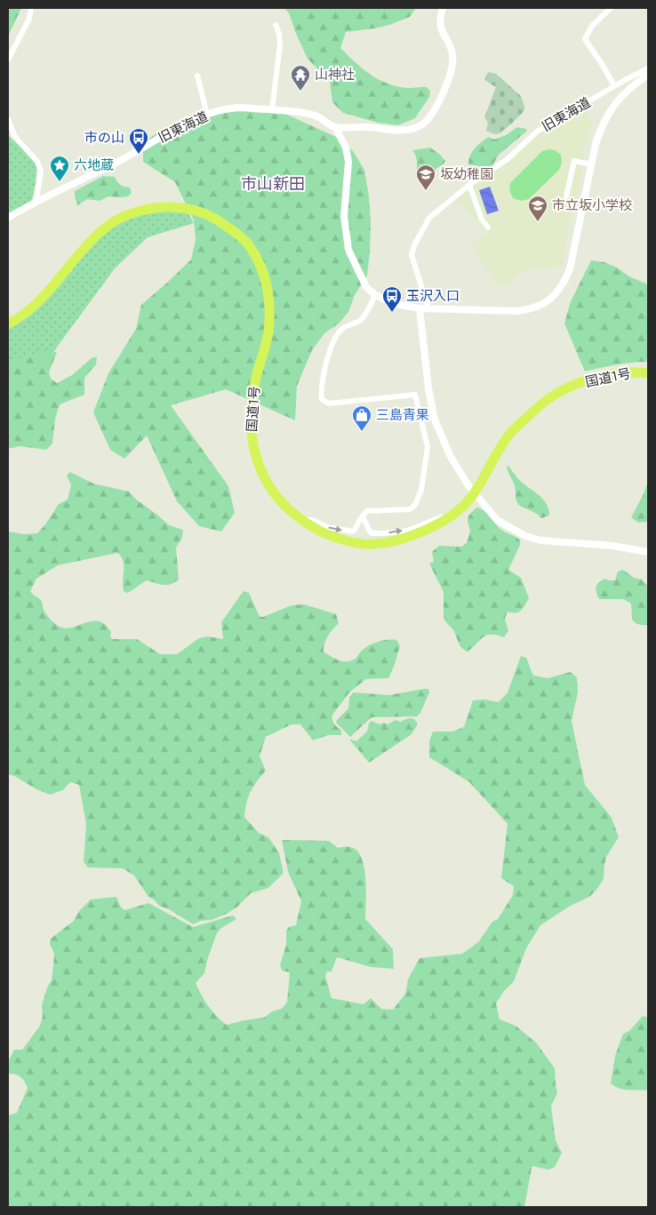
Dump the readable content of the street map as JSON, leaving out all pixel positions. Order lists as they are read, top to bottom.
{
  "streets": {
    "highway": ["国道1号"],
    "street": ["旧東海道"]
  },
  "districts": ["市山新田"],
  "places": {
    "temple": ["山神社"],
    "bus stop": ["市の山", "玉沢入口"],
    "place": ["六地蔵"],
    "school or university": ["坂幼稚園", "市立坂小学校"],
    "shop": ["三島青果"]
  }
}
